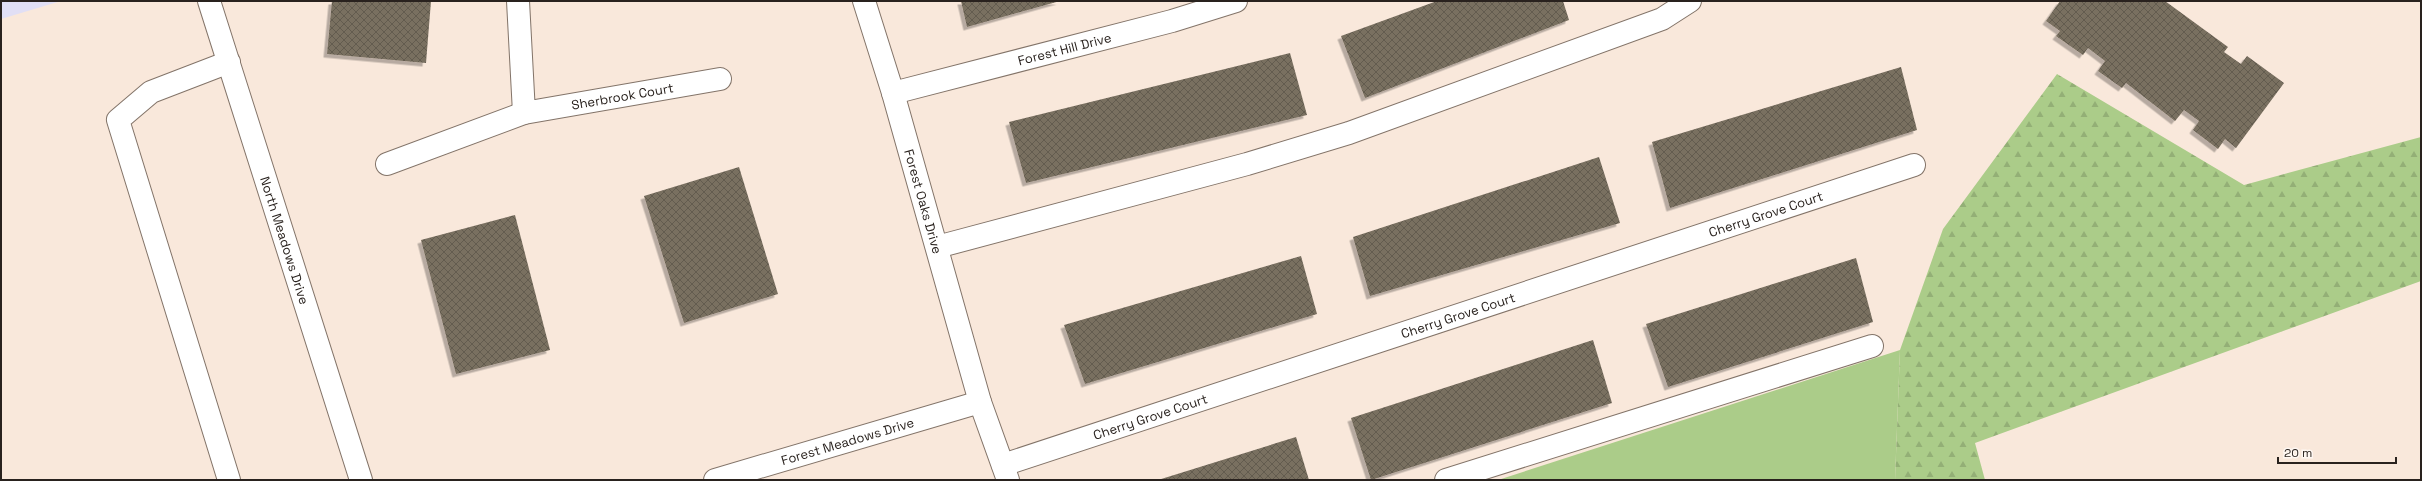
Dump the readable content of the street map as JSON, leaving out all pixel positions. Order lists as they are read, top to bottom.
{
  "streets": {
    "street": [
      "Forest Hill Drive",
      "Sherbrook Court",
      "Forest Oaks Drive",
      "Cherry Grove Court",
      "North Meadows Drive",
      "Forest Meadows Drive"
    ]
  },
  "crossings": [
    ["Forest Hill Drive", "Forest Oaks Drive"],
    ["Forest Oaks Drive", "Cherry Grove Court"],
    ["Forest Oaks Drive", "Forest Meadows Drive"]
  ],
  "scale_bar": "20 m"
}
